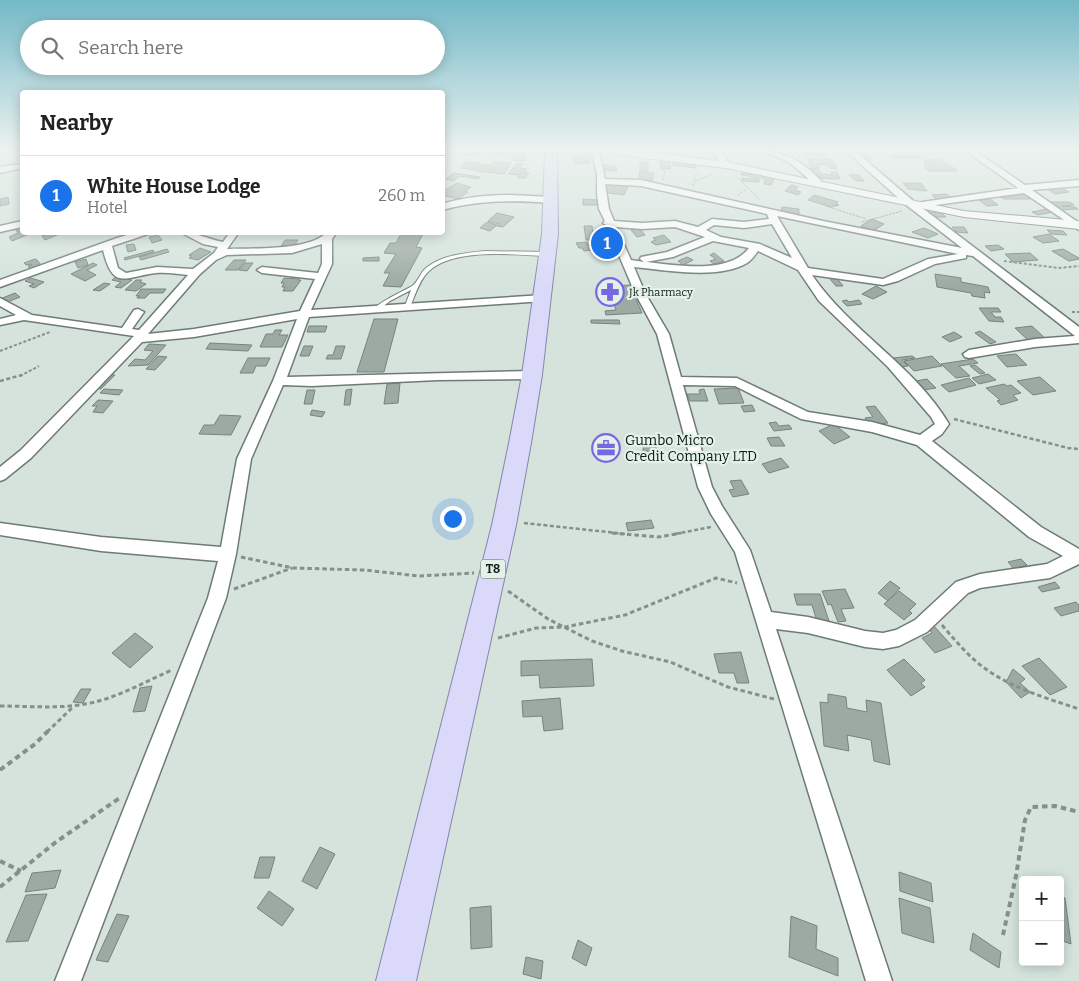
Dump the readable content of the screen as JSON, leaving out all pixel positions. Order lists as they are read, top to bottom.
{
  "streets": {
    "main road": ["T8"]
  },
  "places": {
    "pharmacy": ["Jk Pharmacy"],
    "office": ["Gumbo Micro Credit Company LTD"]
  },
  "page": {
    "search": "Search here",
    "heading": "Nearby",
    "list": [
      {
        "mark": "1",
        "name": "White House Lodge",
        "note": "Hotel",
        "value": "260 m"
      }
    ],
    "pins": "1",
    "map_buttons": ["+", "−"]
  }
}
